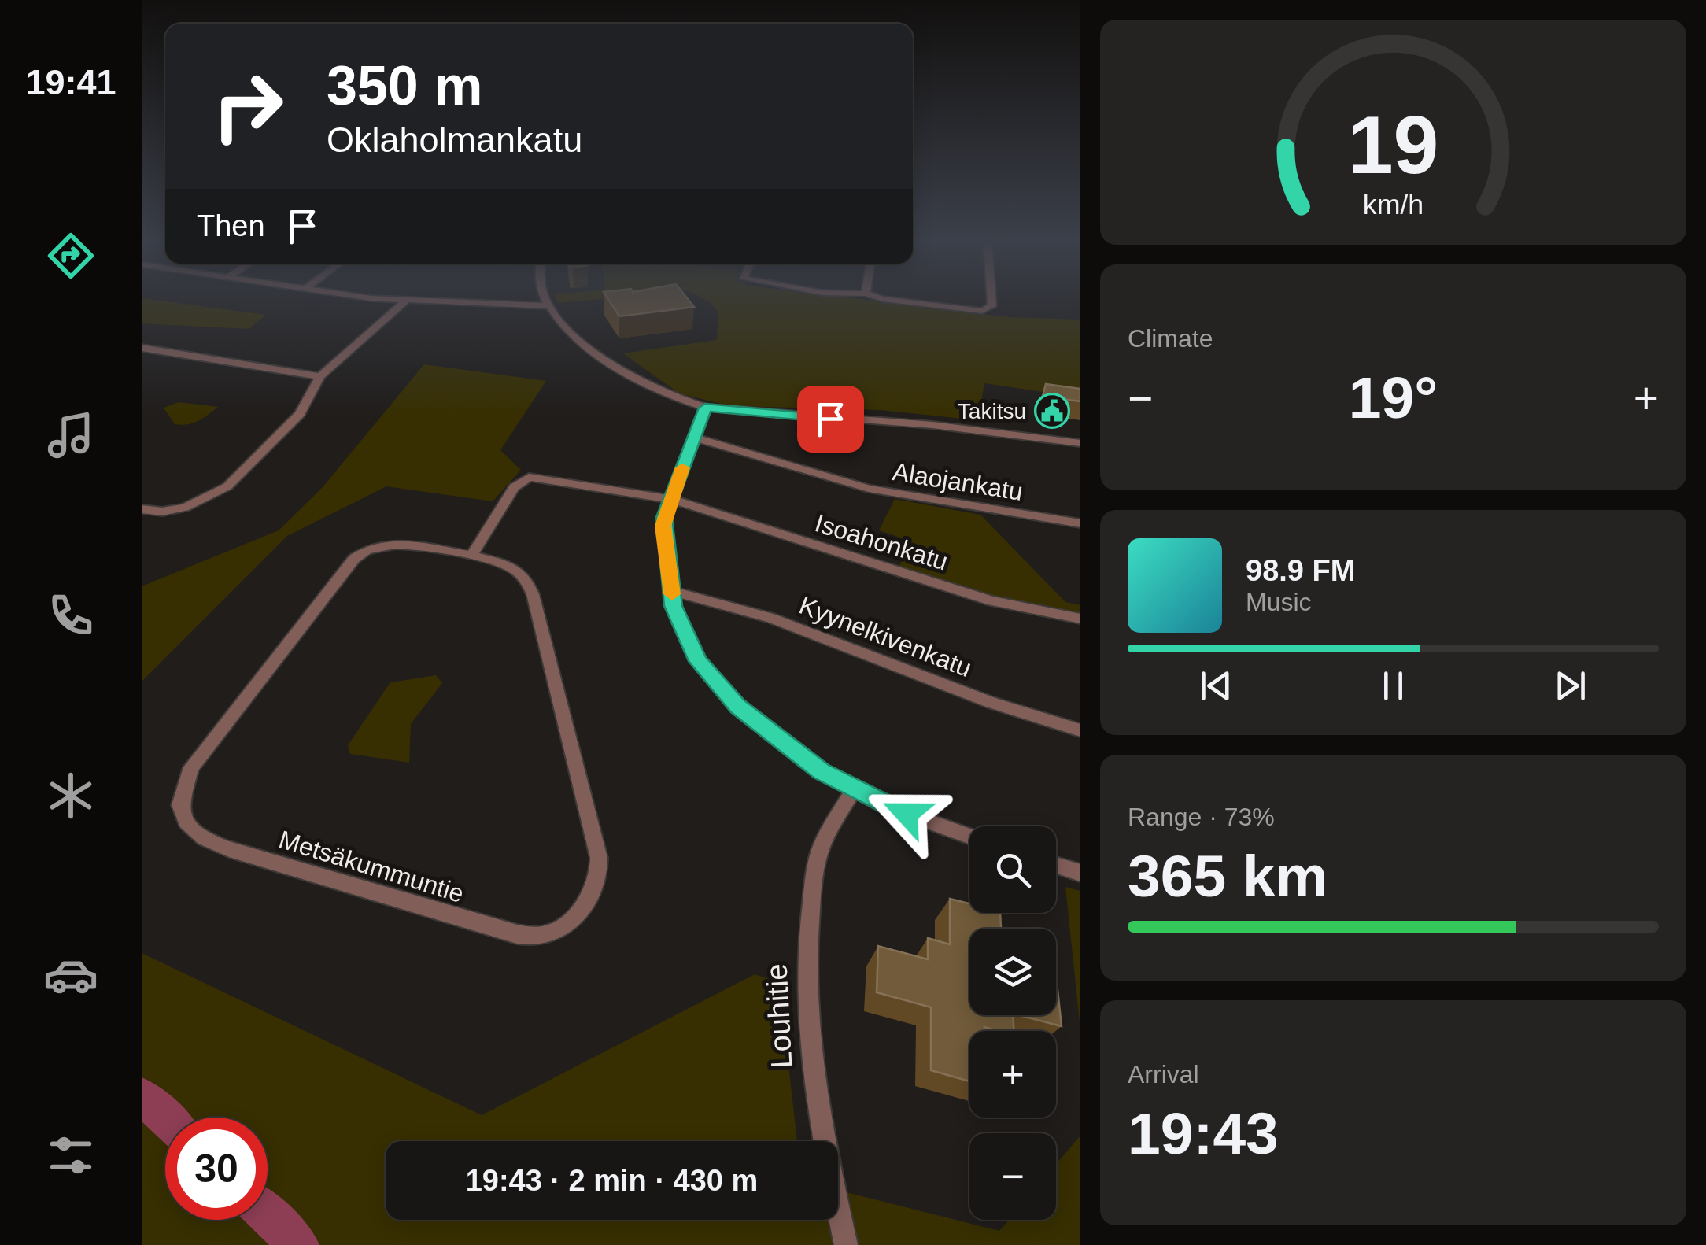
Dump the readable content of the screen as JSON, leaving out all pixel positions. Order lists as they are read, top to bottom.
{
  "streets": {
    "street": [
      "Alaojankatu",
      "Isoahonkatu",
      "Kyynelkivenkatu",
      "Metsäkummuntie",
      "Louhitie"
    ]
  },
  "places": {
    "public building": ["Takitsu"]
  },
  "page": {
    "tabs": "19:41",
    "turn": ["350 m", "Oklaholmankatu"],
    "then": "Then",
    "tile": [
      "Climate",
      ["Range · 73%", "365 km"],
      ["Arrival", "19:43"]
    ],
    "heat": ["−", "19°", "+"],
    "song": ["98.9 FM", "Music"],
    "map_buttons": ["+", "−"],
    "limit": "30",
    "trip": "19:43 · 2 min · 430 m",
    "gauge": ["19", "km/h"]
  }
}
